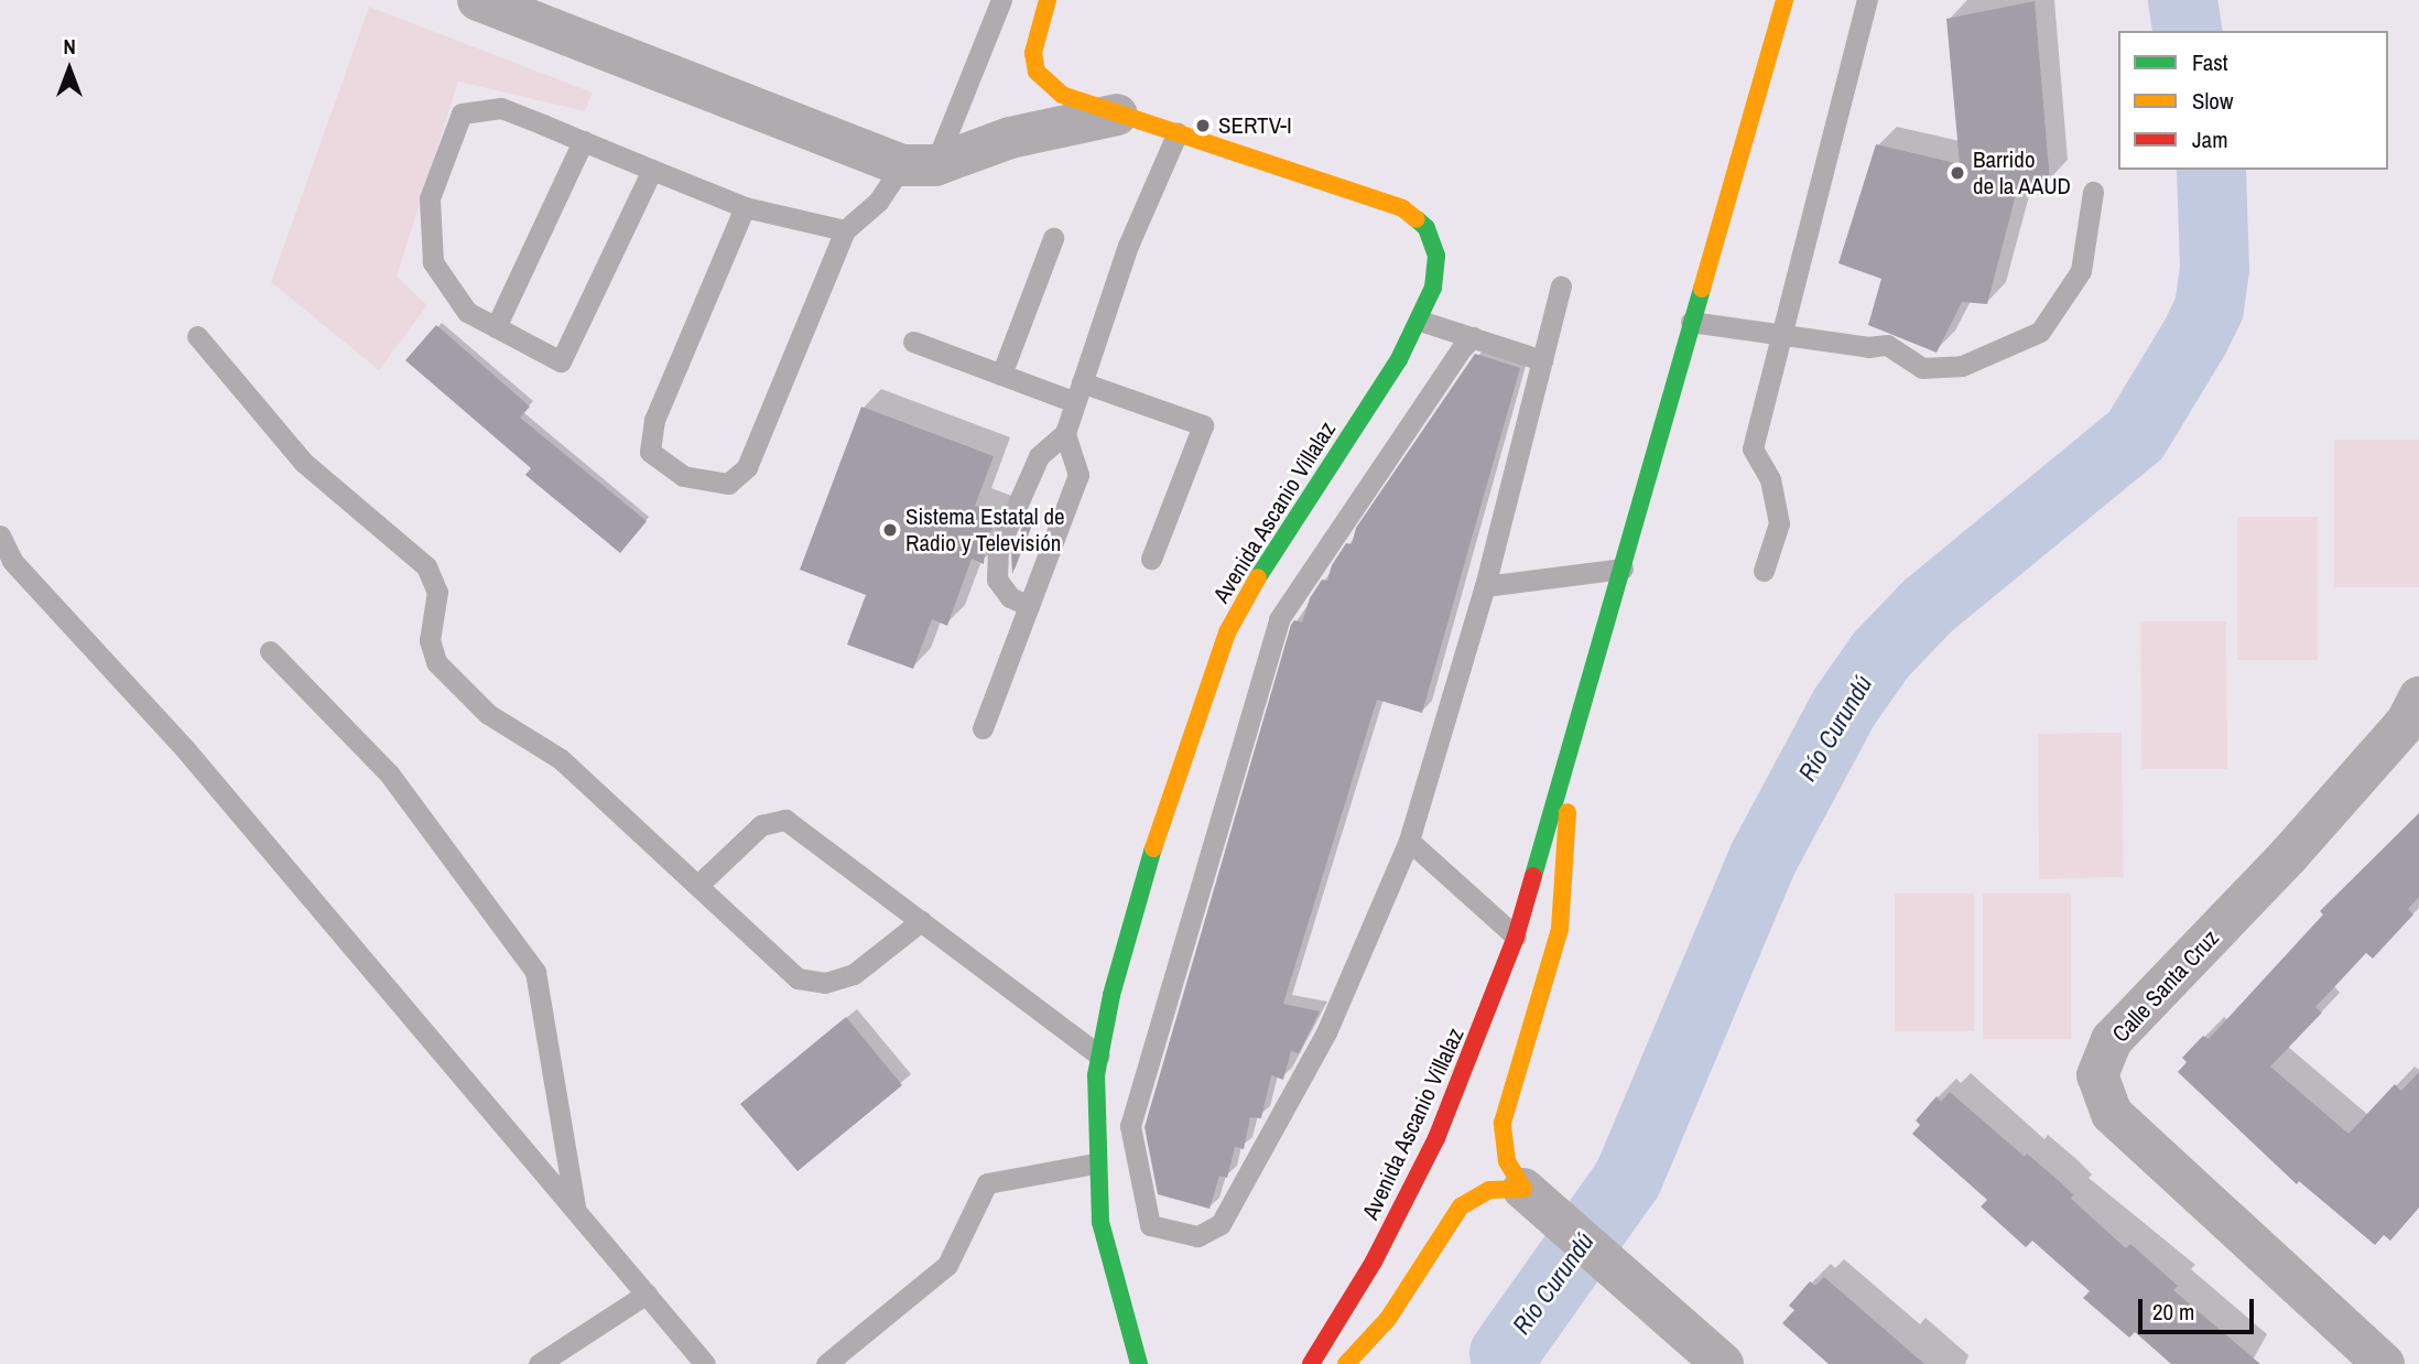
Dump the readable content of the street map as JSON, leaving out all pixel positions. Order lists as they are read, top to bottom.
{
  "streets": {
    "main road": ["Avenida Ascanio Villalaz"],
    "street": ["Calle Santa Cruz"]
  },
  "water": ["Río Curundú"],
  "places": ["SERTV-I", "Barrido de la AAUD", "Sistema Estatal de Radio y Televisión"],
  "legend": ["Fast", "Slow", "Jam"],
  "scale_bar": "20 m",
  "north": "top"
}
